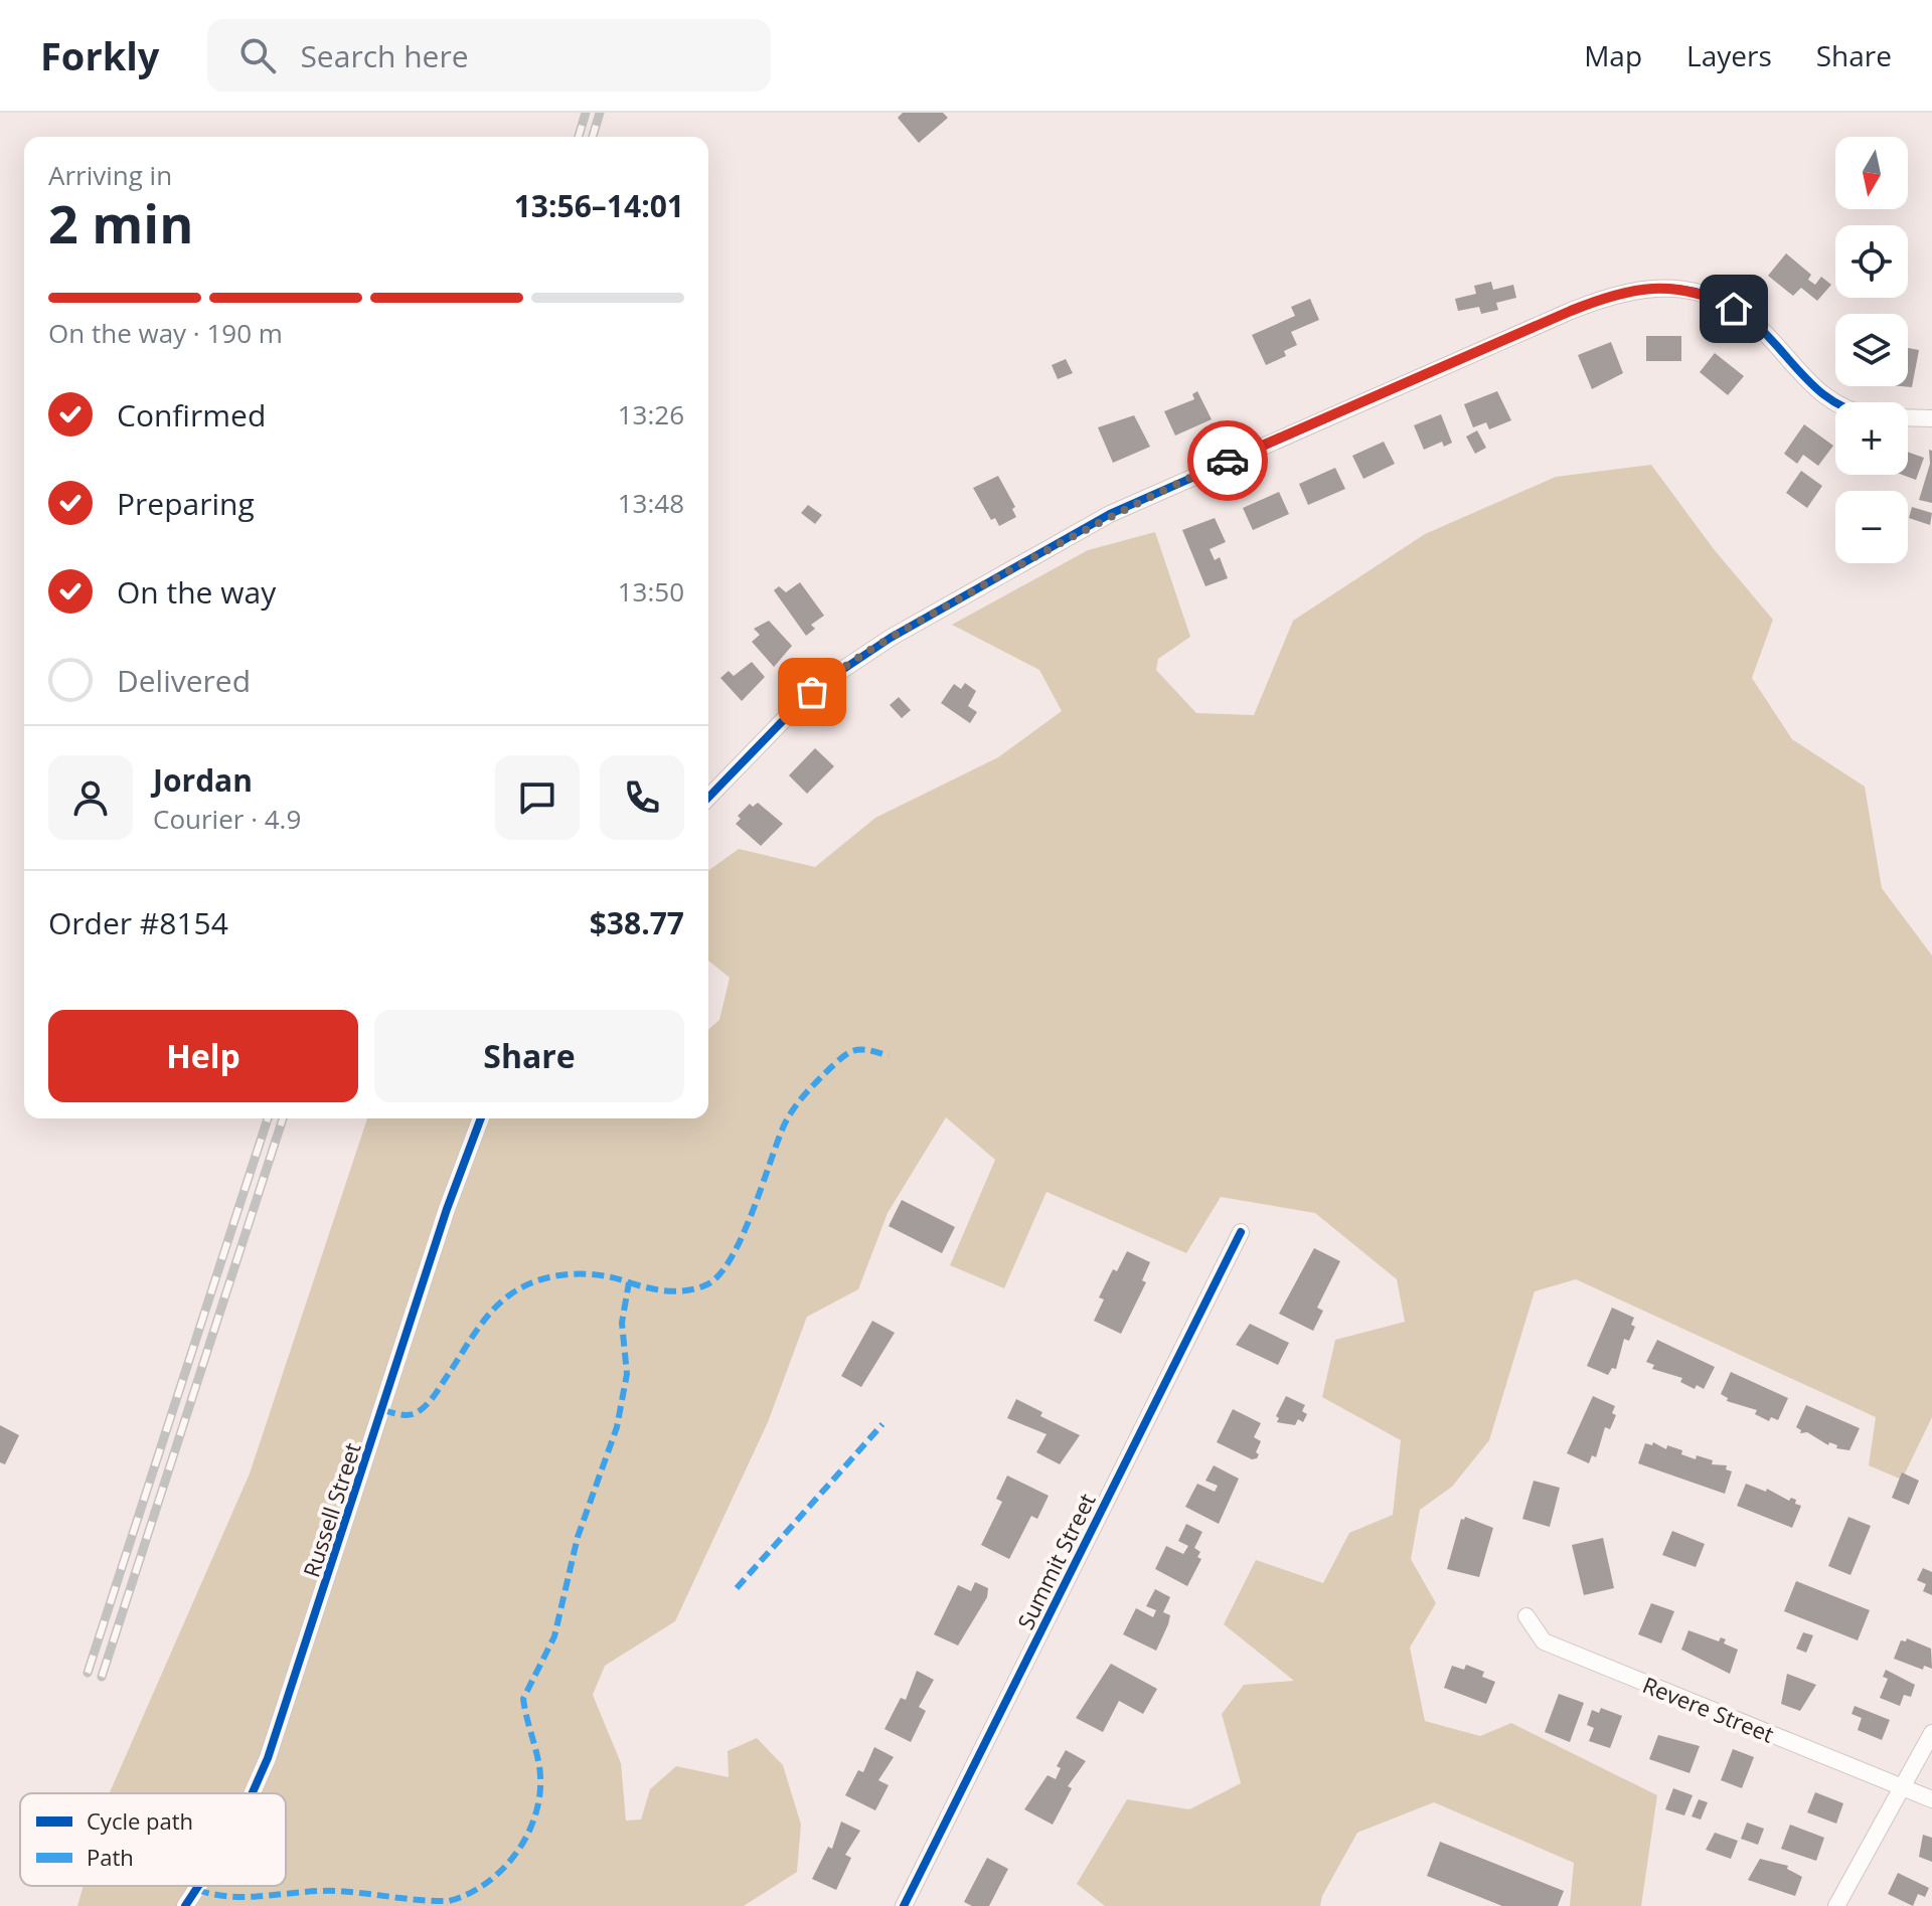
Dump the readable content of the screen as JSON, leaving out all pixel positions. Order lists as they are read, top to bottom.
{
  "streets": {
    "street": ["Russell Street", "Summit Street", "Revere Street"]
  },
  "legend": ["Cycle path", "Path"],
  "north": "bottom",
  "page": {
    "header": "Forkly",
    "search": "Search here",
    "nav": ["Map", "Layers", "Share"],
    "map_buttons": ["+", "−"],
    "heading": ["2 min", "Arriving in", "13:56–14:01"],
    "panel": [
      "Jordan",
      "Courier · 4.9",
      "Order #8154",
      "$38.77"
    ],
    "bar": "On the way · 190 m",
    "list": [
      ["Confirmed", "13:26"],
      ["Preparing", "13:48"],
      ["On the way", "13:50"],
      "Delivered"
    ],
    "buttons": ["Help", "Share"]
  }
}
